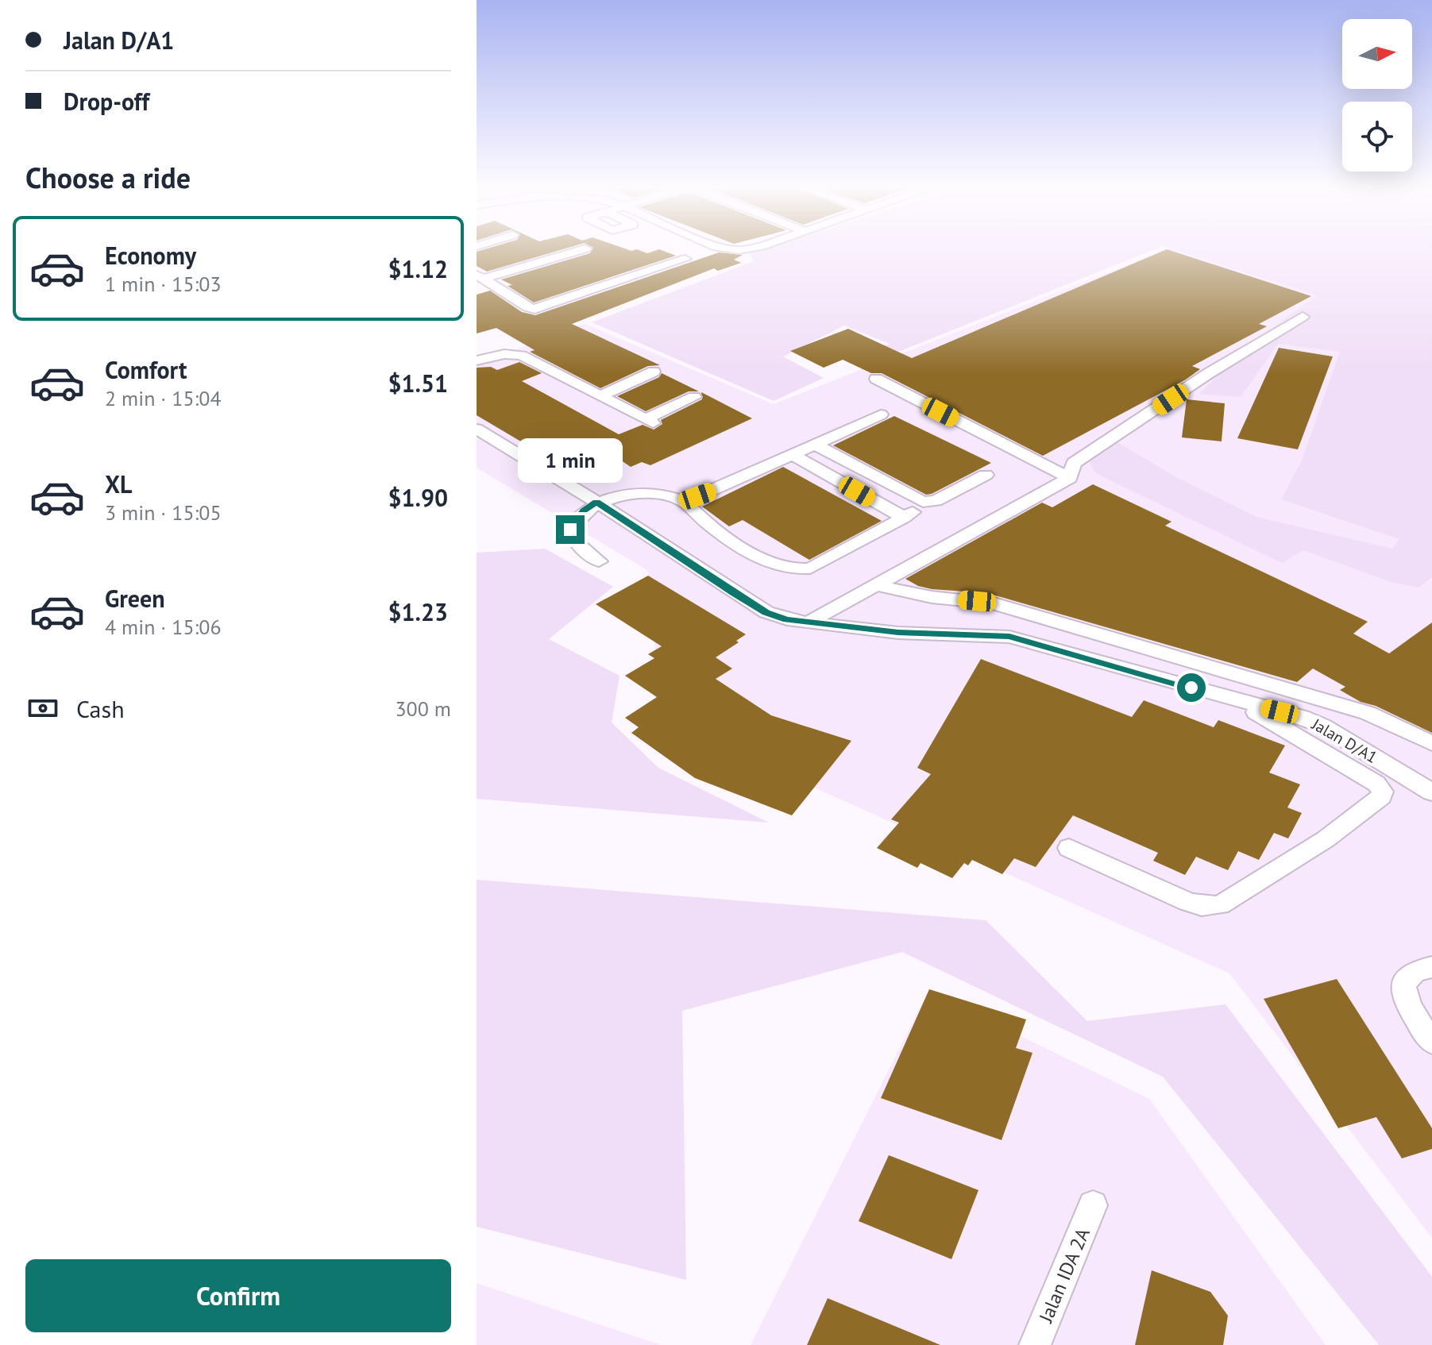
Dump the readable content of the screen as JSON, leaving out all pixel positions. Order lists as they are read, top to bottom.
{
  "streets": {
    "street": ["Jalan D/A1", "Jalan IDA 2A"]
  },
  "north": "right",
  "page": {
    "banner": ["Jalan D/A1", "Drop-off"],
    "heading": "Choose a ride",
    "list": [
      {
        "name": "Economy",
        "note": "1 min · 15:03",
        "value": "$1.12"
      },
      {
        "name": "Comfort",
        "note": "2 min · 15:04",
        "value": "$1.51"
      },
      {
        "name": "XL",
        "note": "3 min · 15:05",
        "value": "$1.90"
      },
      {
        "name": "Green",
        "note": "4 min · 15:06",
        "value": "$1.23"
      }
    ],
    "bubble": "1 min",
    "pay": ["Cash", "300 m"],
    "buttons": "Confirm"
  }
}
